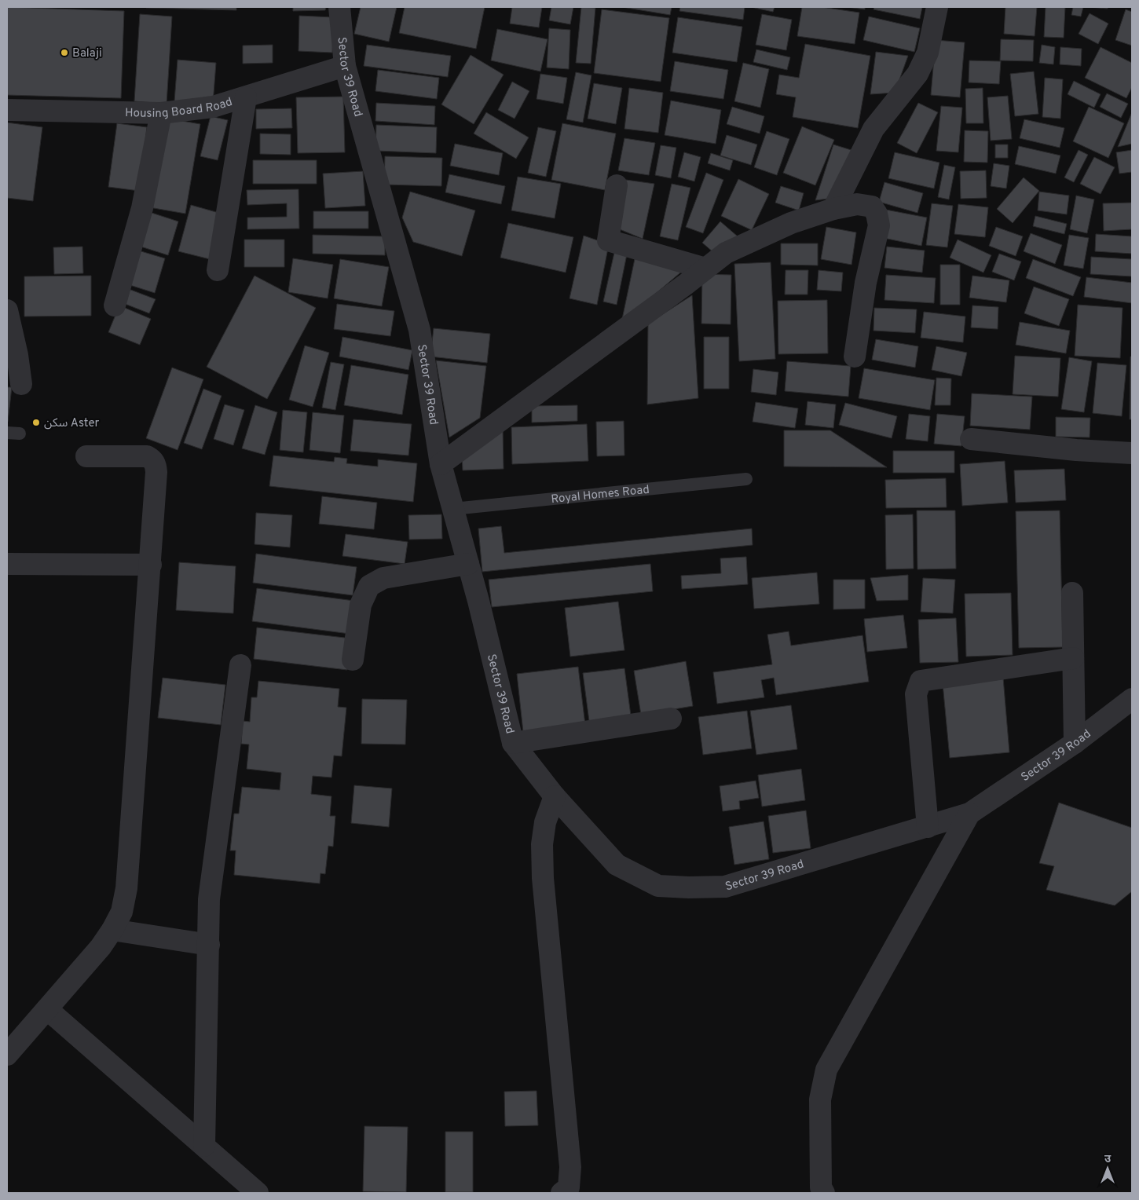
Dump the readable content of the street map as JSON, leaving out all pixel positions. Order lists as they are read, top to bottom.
{
  "streets": {
    "street": ["Sector 39 Road", "Housing Board Road"],
    "lane": ["Royal Homes Road"]
  },
  "crossings": [
    ["Sector 39 Road", "Housing Board Road"],
    ["Sector 39 Road", "Royal Homes Road"]
  ],
  "places": ["Balaji", "سكن Aster"],
  "north": "top"
}
